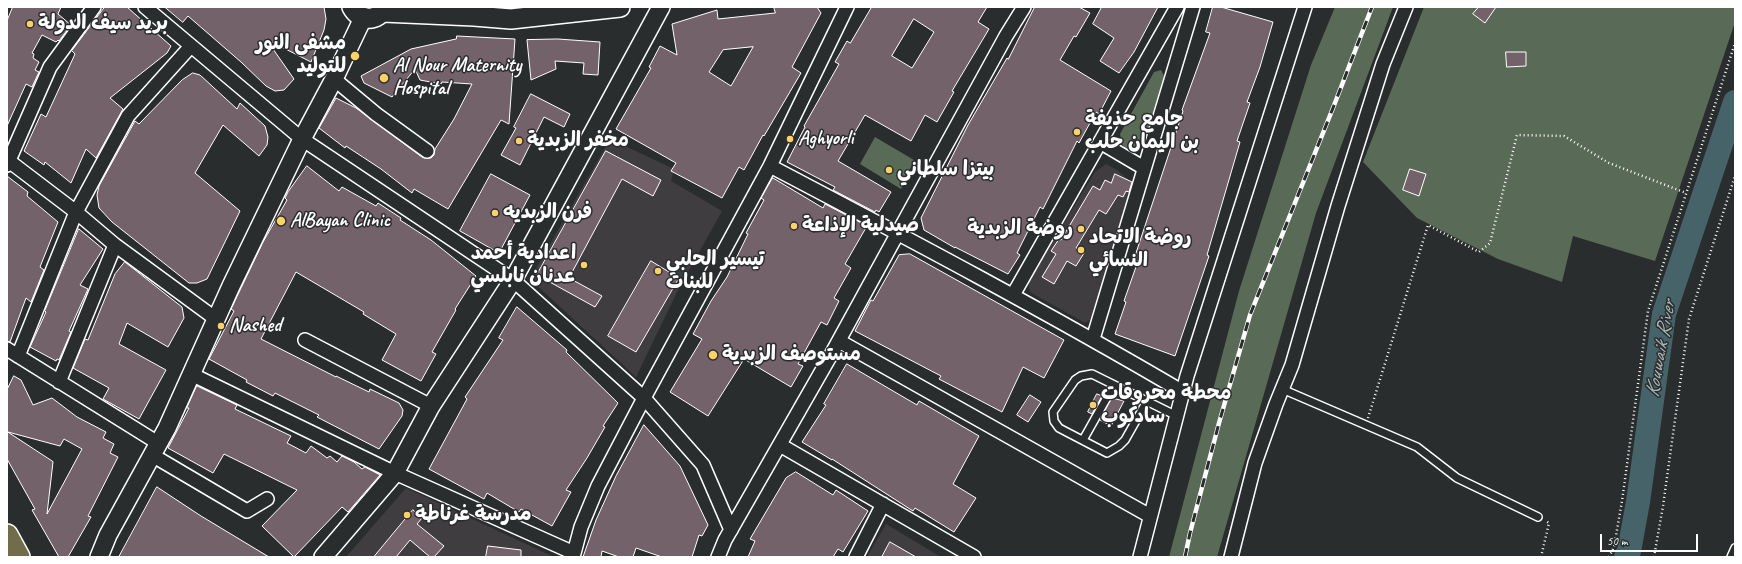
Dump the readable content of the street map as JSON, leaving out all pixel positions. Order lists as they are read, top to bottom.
{
  "water": ["Kouwaik River"],
  "places": [
    "بريد سيف الدولة",
    "مشفى النور للتوليد",
    "Al Nour Maternity Hospital",
    "جامع حذيفة بن اليمان حلب",
    "Aghyorli",
    "مخفر الزبدية",
    "بيتزا سلطاني",
    "فرن الزبديه",
    "AlBayan Clinic",
    "صيدلية الإذاعة",
    "روضة الزبدية",
    "روضة الاتحاد النسائي",
    "اعدادية أحمد عدنان نابلسي",
    "تيسير الحلبي للبنات",
    "Nashed",
    "مستوصف الزبدية",
    "محطة محروقات سادكوب",
    "مدرسة غرناطة"
  ],
  "scale_bar": "50 m"
}
